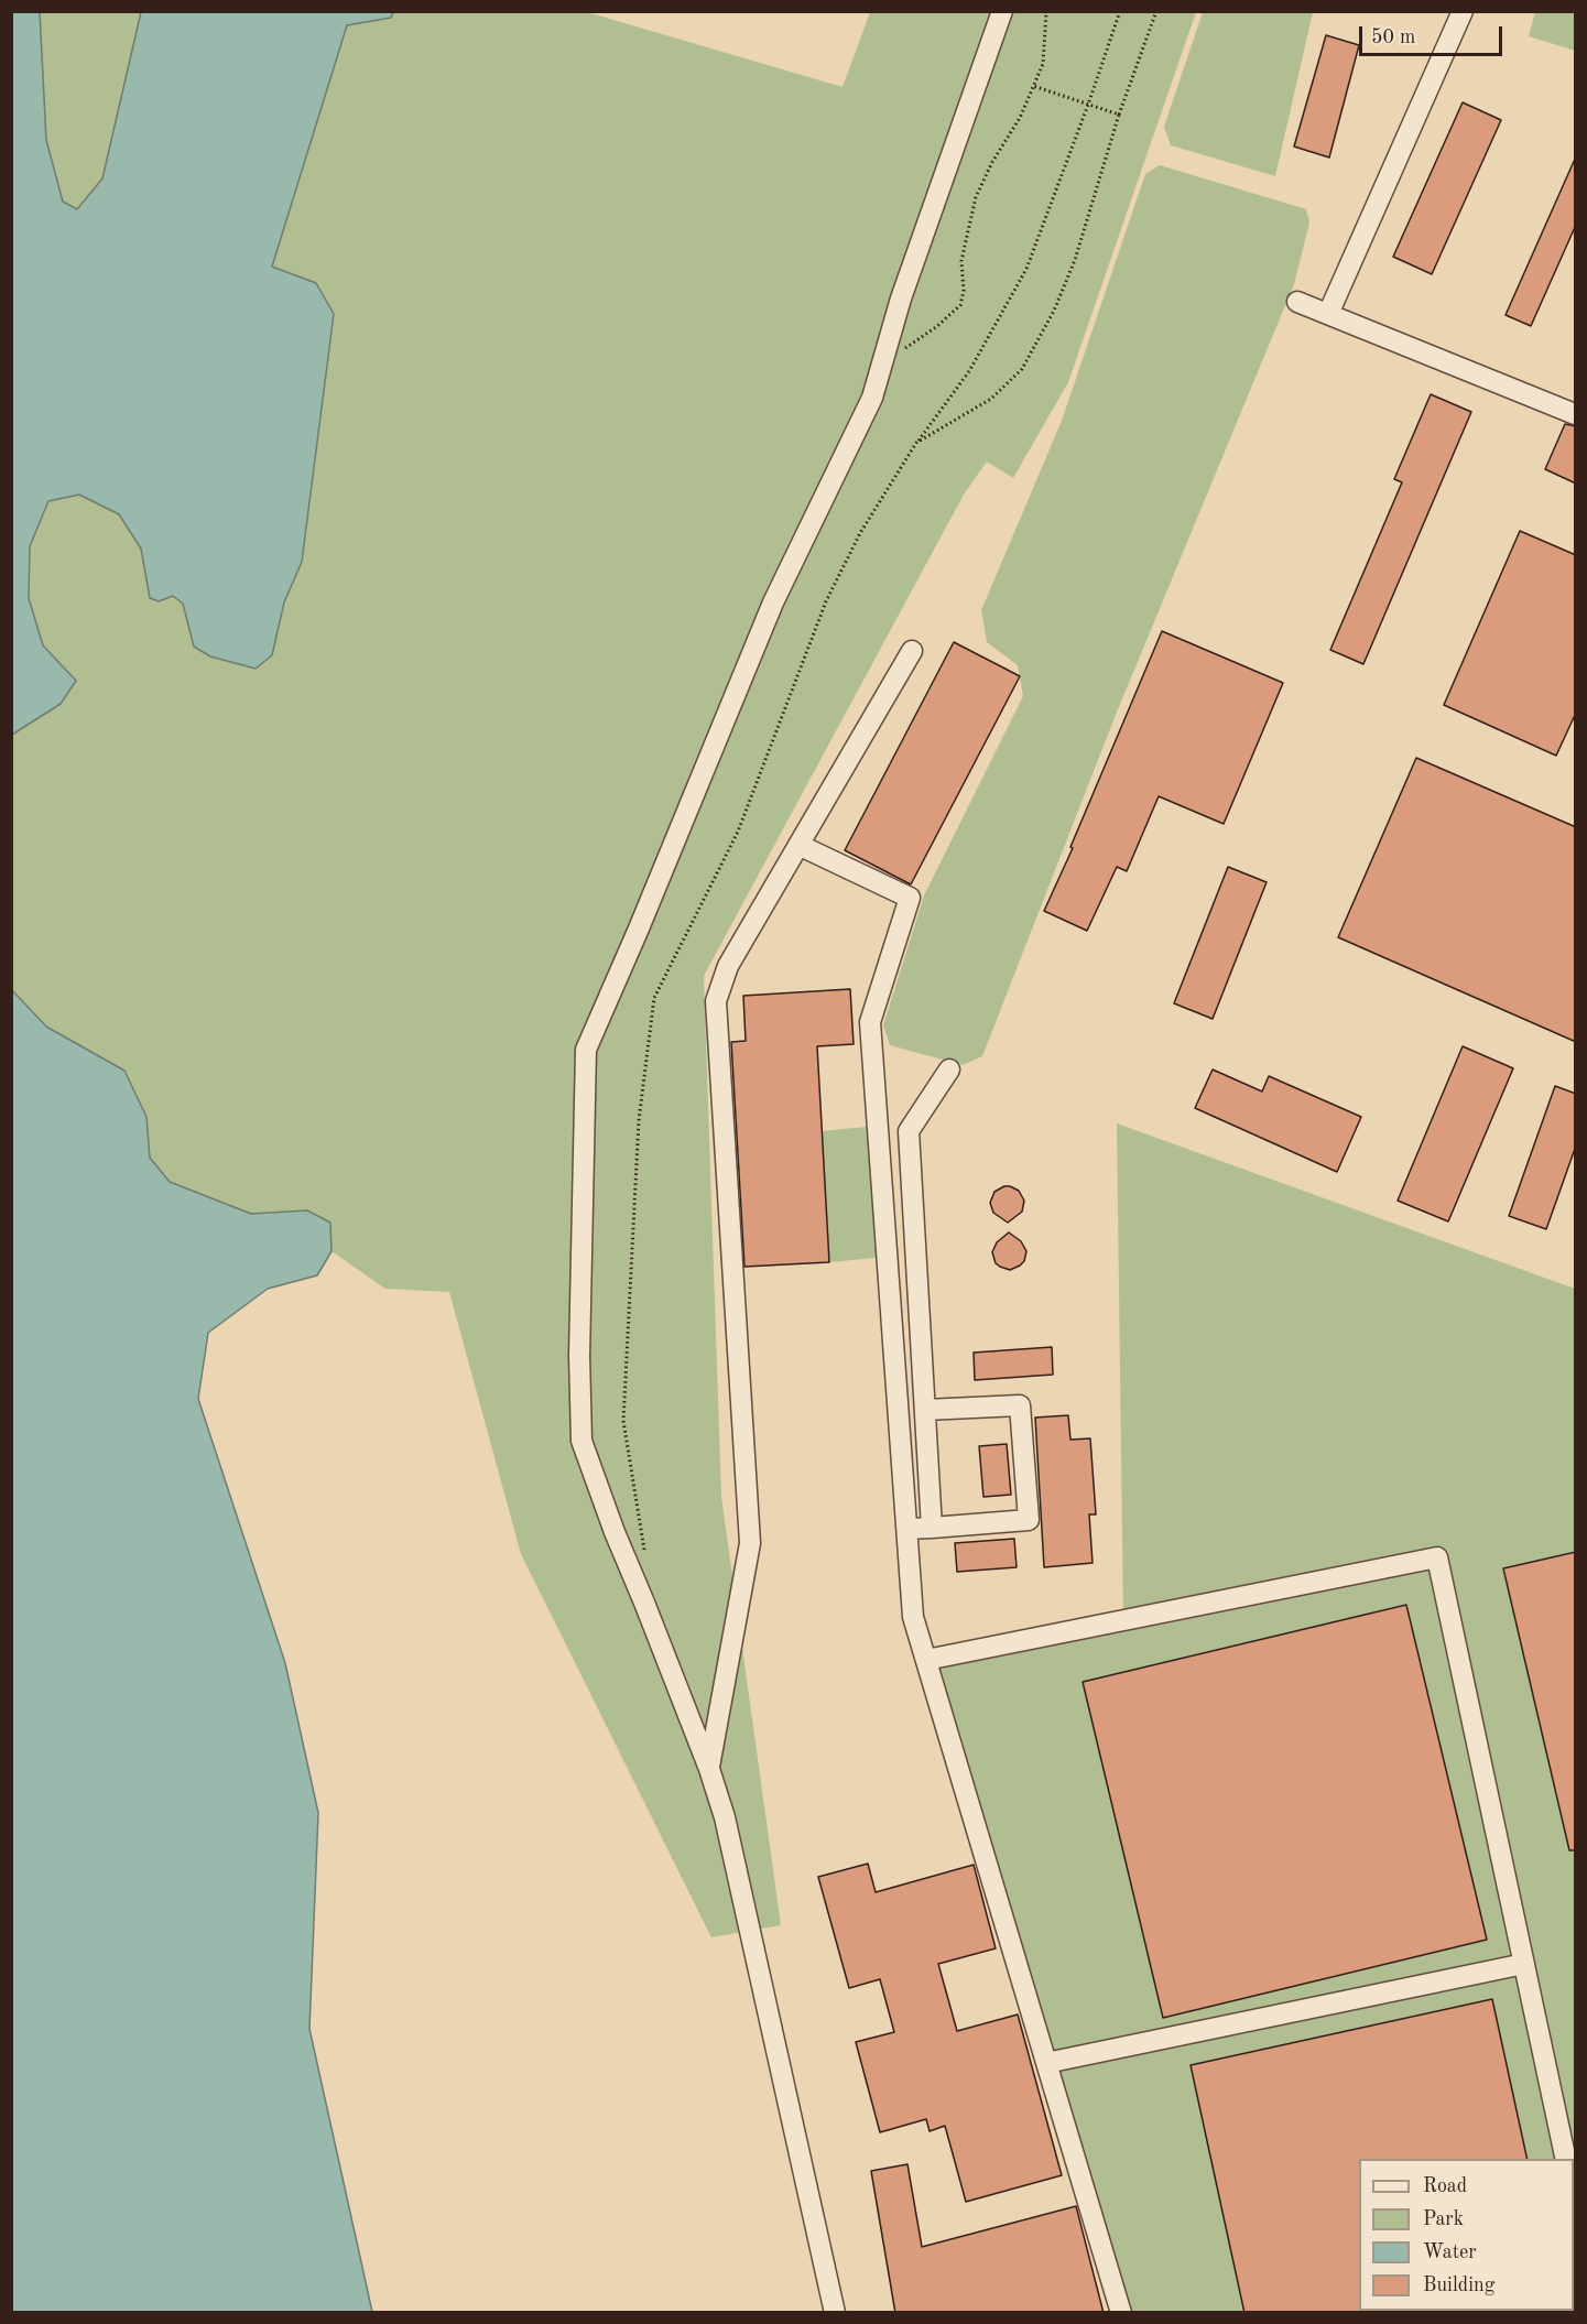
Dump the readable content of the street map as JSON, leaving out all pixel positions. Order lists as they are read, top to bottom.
{
  "legend": [
    "Road",
    "Park",
    "Water",
    "Building"
  ],
  "scale_bar": "50 m"
}
